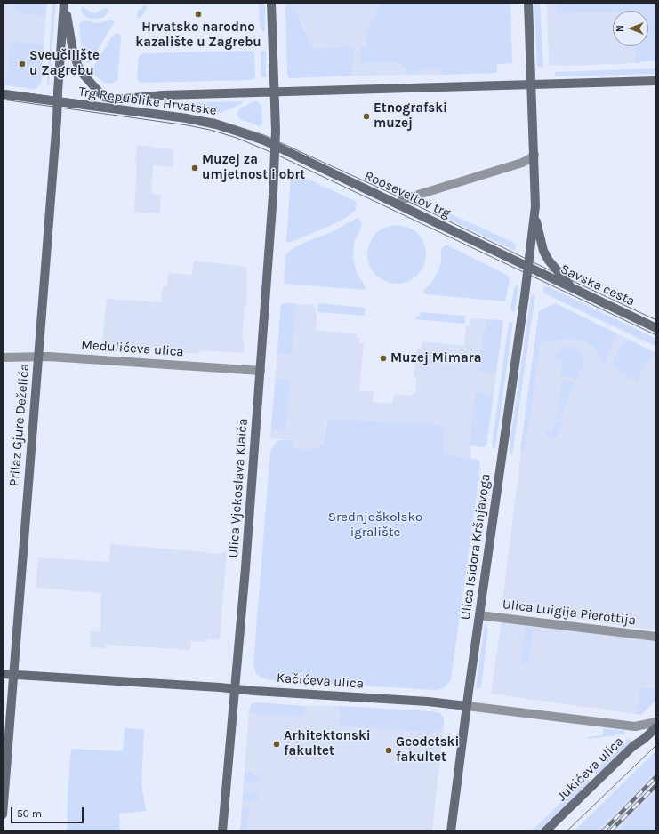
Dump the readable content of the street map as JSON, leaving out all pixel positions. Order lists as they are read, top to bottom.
{
  "streets": {
    "street": [
      "Trg Republike Hrvatske",
      "Rooseveltov trg",
      "Savska cesta",
      "Medulićeva ulica",
      "Prilaz Gjure Deželića",
      "Ulica Vjekoslava Klaića",
      "Ulica Isidora Kršnjavoga",
      "Ulica Luigija Pierottija",
      "Kačićeva ulica",
      "Jukićeva ulica"
    ]
  },
  "crossings": [
    ["Trg Republike Hrvatske", "Rooseveltov trg"],
    ["Trg Republike Hrvatske", "Prilaz Gjure Deželića"],
    ["Trg Republike Hrvatske", "Ulica Vjekoslava Klaića"],
    ["Rooseveltov trg", "Savska cesta"],
    ["Rooseveltov trg", "Ulica Vjekoslava Klaića"],
    ["Rooseveltov trg", "Ulica Isidora Kršnjavoga"],
    ["Savska cesta", "Ulica Isidora Kršnjavoga"],
    ["Medulićeva ulica", "Prilaz Gjure Deželića"],
    ["Medulićeva ulica", "Ulica Vjekoslava Klaića"],
    ["Prilaz Gjure Deželića", "Kačićeva ulica"],
    ["Ulica Vjekoslava Klaića", "Kačićeva ulica"],
    ["Ulica Isidora Kršnjavoga", "Ulica Luigija Pierottija"],
    ["Ulica Isidora Kršnjavoga", "Kačićeva ulica"]
  ],
  "parks": ["Srednjoškolsko igralište"],
  "places": [
    "Hrvatsko narodno kazalište u Zagrebu",
    "Sveučilište u Zagrebu",
    "Etnografski muzej",
    "Muzej za umjetnost i obrt",
    "Muzej Mimara",
    "Arhitektonski fakultet",
    "Geodetski fakultet"
  ],
  "scale_bar": "50 m",
  "north": "left"
}
